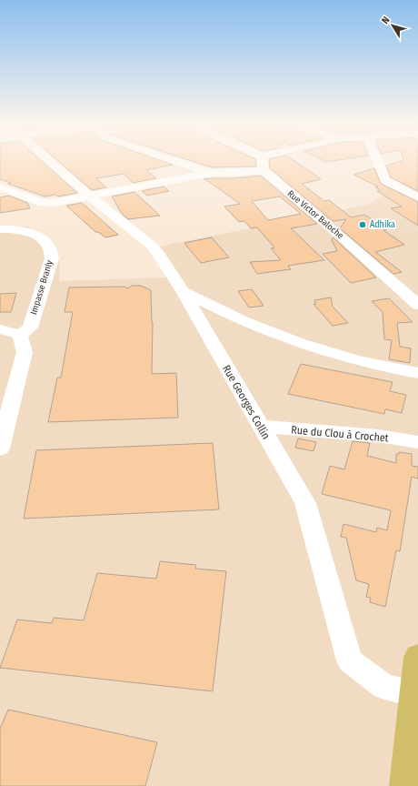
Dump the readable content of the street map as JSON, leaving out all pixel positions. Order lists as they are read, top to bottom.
{
  "streets": {
    "street": [
      "Rue Victor Baloche",
      "Impasse Branly",
      "Rue Georges Collin",
      "Rue du Clou à Crochet"
    ]
  },
  "crossings": [
    ["Rue Georges Collin", "Rue du Clou à Crochet"]
  ],
  "places": ["Adhika"],
  "north": "top left"
}
